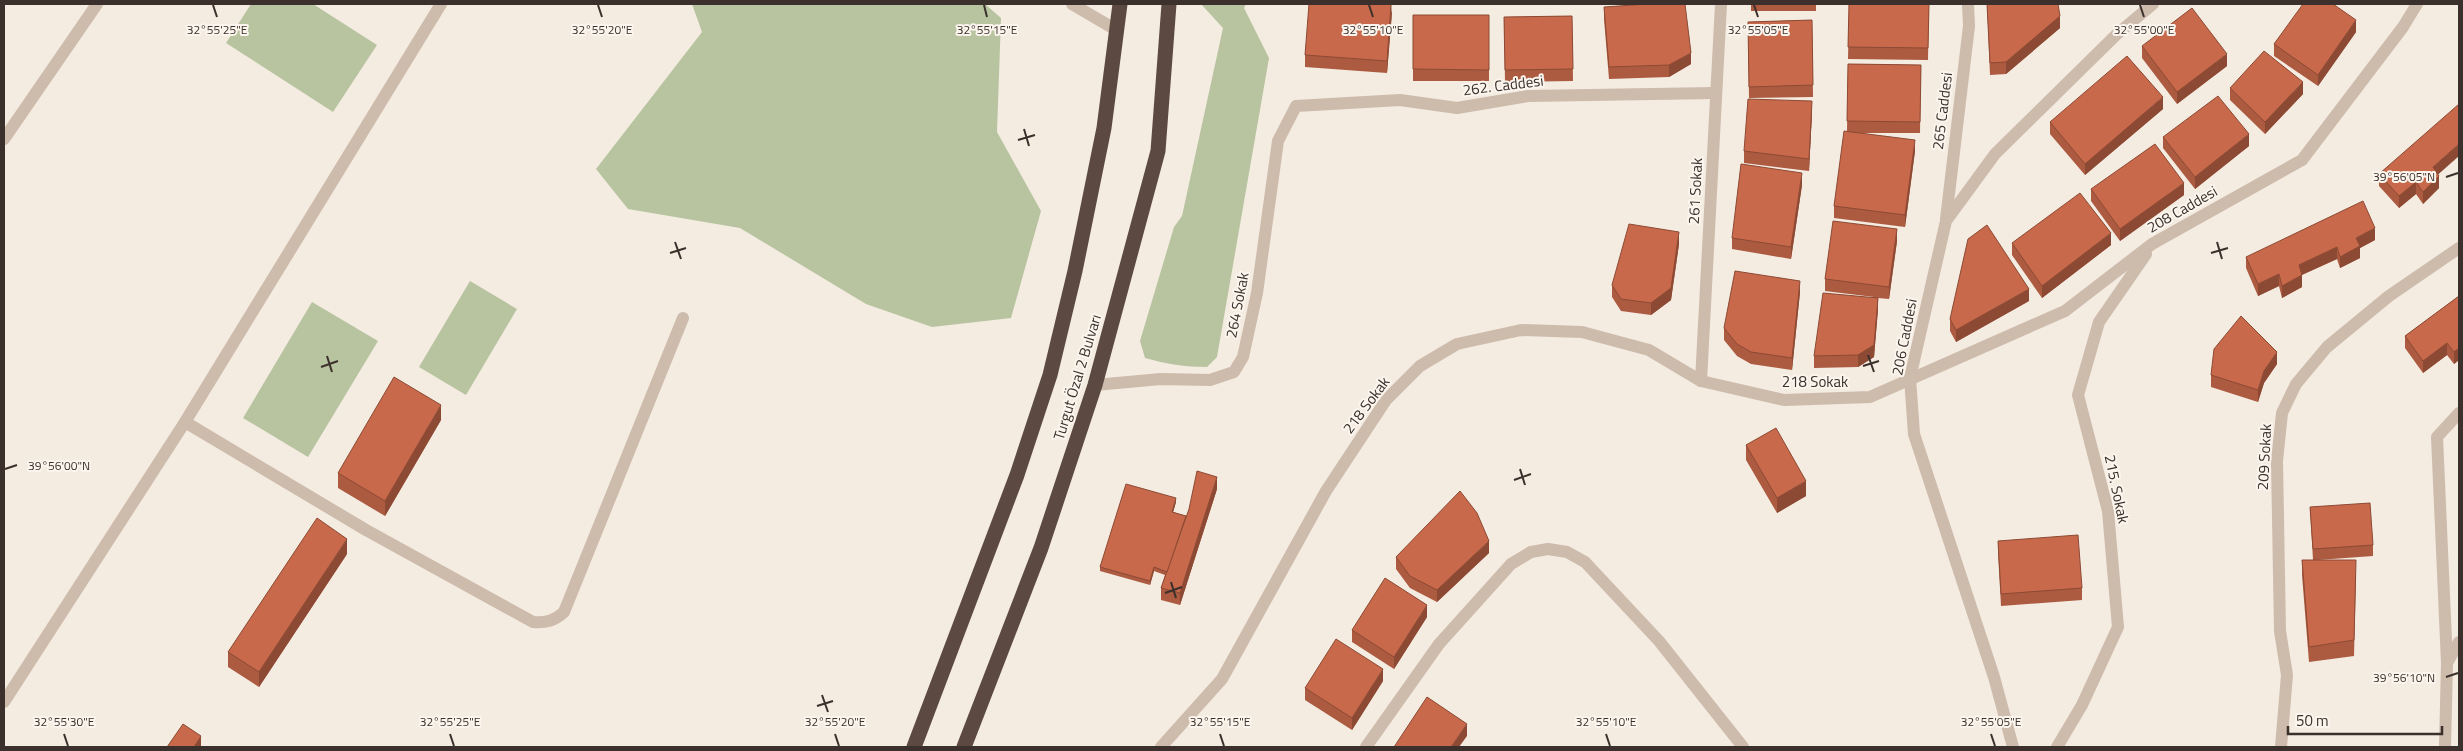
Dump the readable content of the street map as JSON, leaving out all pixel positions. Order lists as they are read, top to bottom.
{
  "streets": {
    "highway": ["Turgut Özal 2 Bulvarı"],
    "street": [
      "262. Caddesi",
      "265 Caddesi",
      "261 Sokak",
      "208 Caddesi",
      "264 Sokak",
      "206 Caddesi",
      "218 Sokak",
      "209 Sokak",
      "215. Sokak"
    ]
  },
  "crossings": [
    ["262. Caddesi", "261 Sokak"],
    ["262. Caddesi", "264 Sokak"],
    ["265 Caddesi", "206 Caddesi"],
    ["261 Sokak", "218 Sokak"],
    ["208 Caddesi", "206 Caddesi"],
    ["208 Caddesi", "218 Sokak"],
    ["208 Caddesi", "215. Sokak"],
    ["264 Sokak", "Turgut Özal 2 Bulvarı"],
    ["206 Caddesi", "218 Sokak"]
  ],
  "scale_bar": "50 m",
  "coordinates": [
    "32°55'25\"E",
    "32°55'20\"E",
    "32°55'15\"E",
    "32°55'10\"E",
    "32°55'05\"E",
    "32°55'00\"E",
    "39°56'05\"N",
    "39°56'00\"N",
    "39°56'10\"N",
    "32°55'30\"E"
  ]
}
